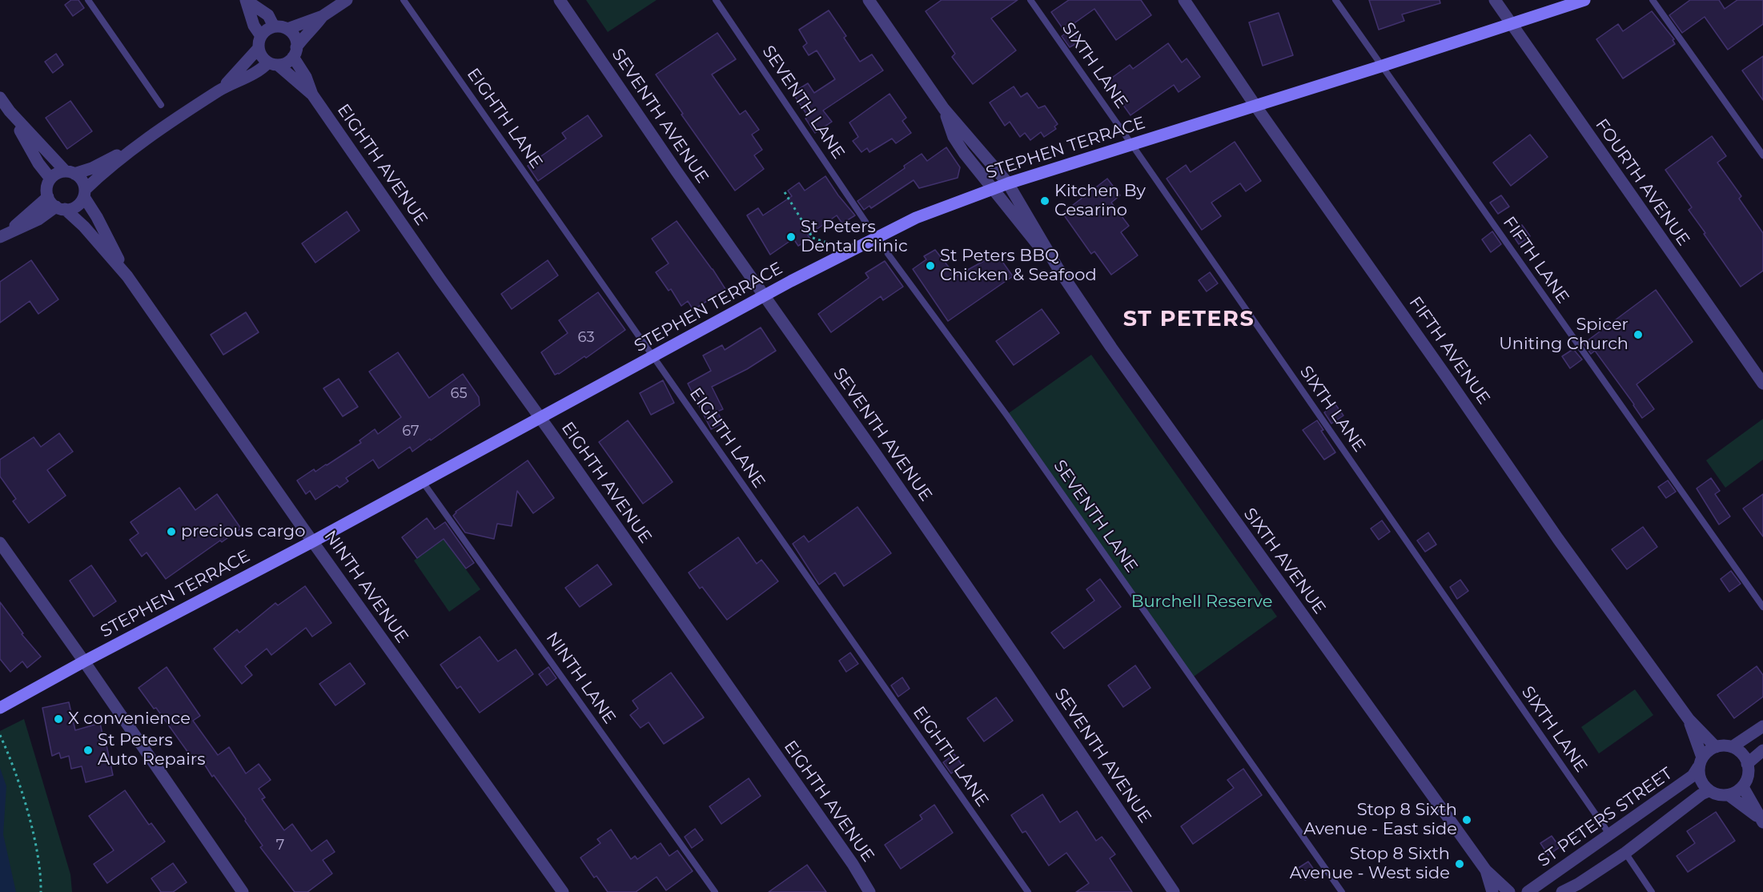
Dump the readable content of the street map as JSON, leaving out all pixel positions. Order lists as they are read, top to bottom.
{
  "streets": {
    "main road": ["STEPHEN TERRACE"],
    "street": [
      "SEVENTH AVENUE",
      "EIGHTH AVENUE",
      "FOURTH AVENUE",
      "FIFTH AVENUE",
      "SIXTH AVENUE",
      "NINTH AVENUE",
      "ST PETERS STREET"
    ],
    "lane": [
      "SIXTH LANE",
      "SEVENTH LANE",
      "EIGHTH LANE",
      "FIFTH LANE",
      "NINTH LANE"
    ]
  },
  "crossings": [
    ["SIXTH LANE", "STEPHEN TERRACE"],
    ["SIXTH LANE", "ST PETERS STREET"],
    ["SEVENTH AVENUE", "STEPHEN TERRACE"],
    ["EIGHTH LANE", "STEPHEN TERRACE"],
    ["STEPHEN TERRACE", "EIGHTH AVENUE"],
    ["STEPHEN TERRACE", "FOURTH AVENUE"],
    ["STEPHEN TERRACE", "FIFTH LANE"],
    ["STEPHEN TERRACE", "FIFTH AVENUE"],
    ["STEPHEN TERRACE", "SIXTH AVENUE"],
    ["STEPHEN TERRACE", "NINTH AVENUE"],
    ["STEPHEN TERRACE", "NINTH LANE"],
    ["FIFTH AVENUE", "ST PETERS STREET"]
  ],
  "districts": ["ST PETERS"],
  "parks": ["Burchell Reserve"],
  "places": [
    "Kitchen By Cesarino",
    "St Peters Dental Clinic",
    "St Peters BBQ Chicken & Seafood",
    "Spicer Uniting Church",
    "precious cargo",
    "X convenience",
    "St Peters Auto Repairs",
    "Stop 8 Sixth Avenue - East side",
    "Stop 8 Sixth Avenue - West side"
  ],
  "house_numbers": [
    "63",
    "65",
    "67",
    "7"
  ]
}
